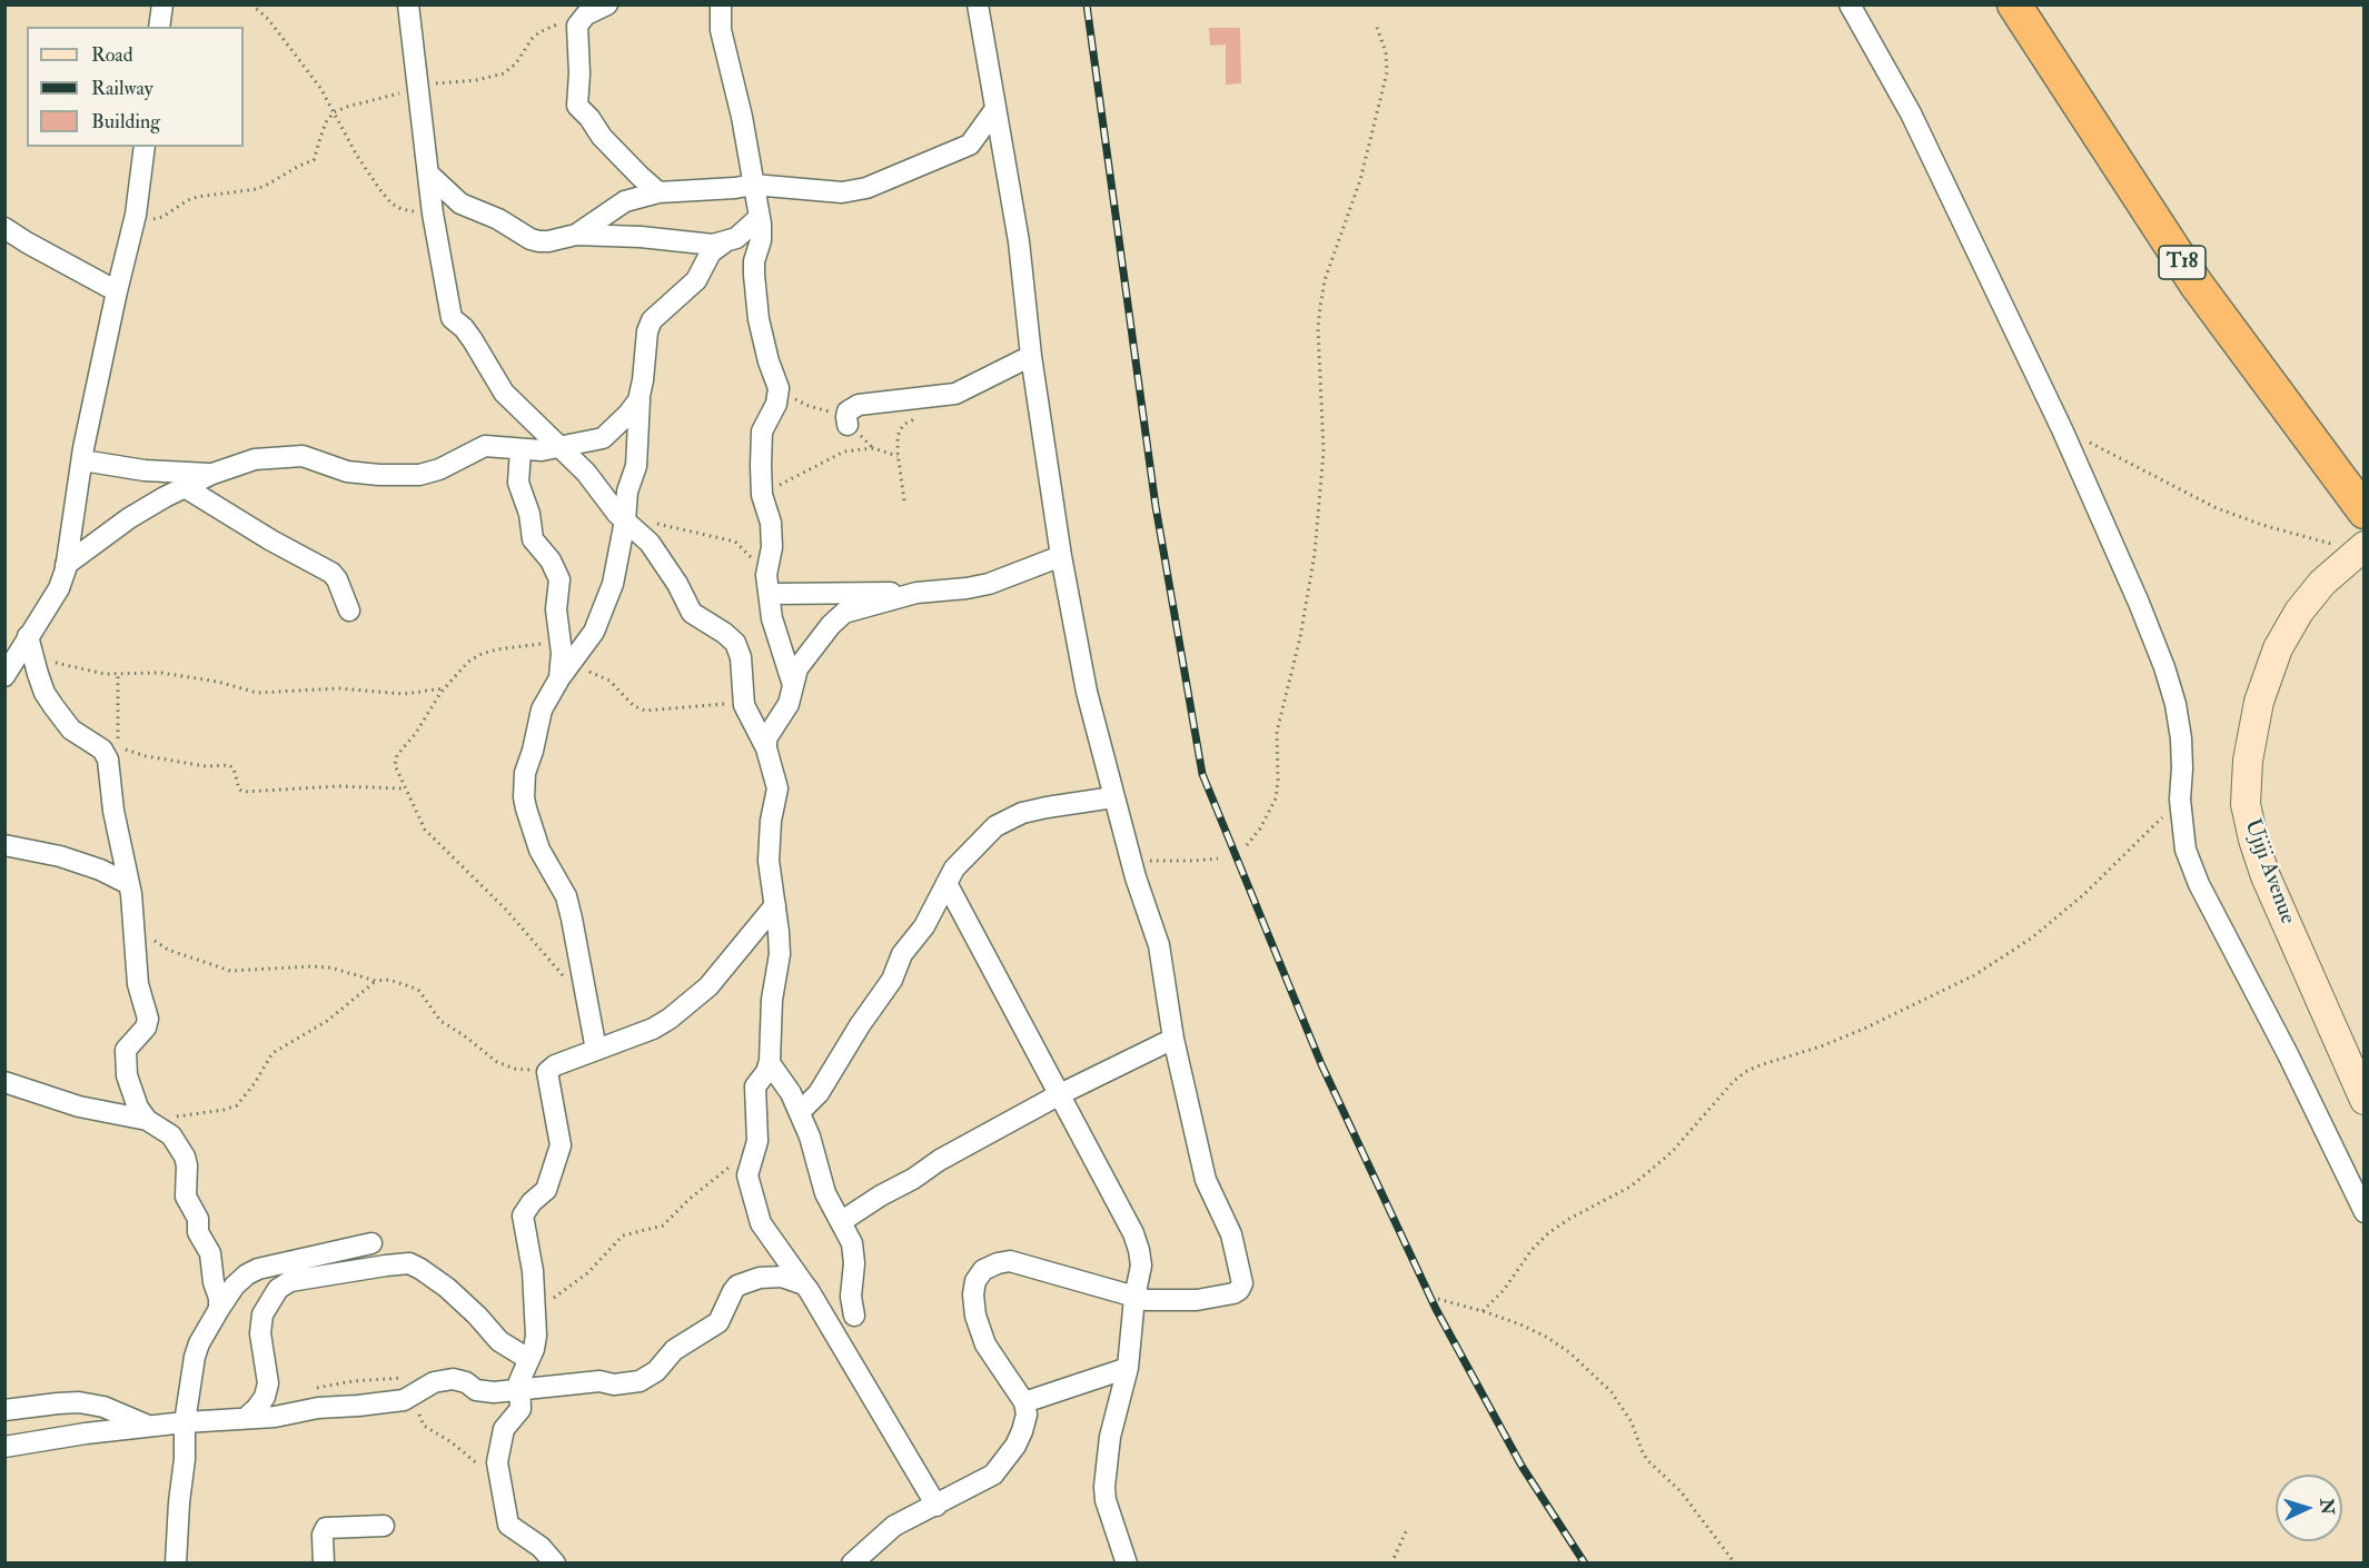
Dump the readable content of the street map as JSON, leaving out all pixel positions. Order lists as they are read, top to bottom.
{
  "streets": {
    "highway": ["T18"],
    "main road": ["Ujiji Avenue"]
  },
  "legend": ["Road", "Railway", "Building"],
  "north": "right"
}
